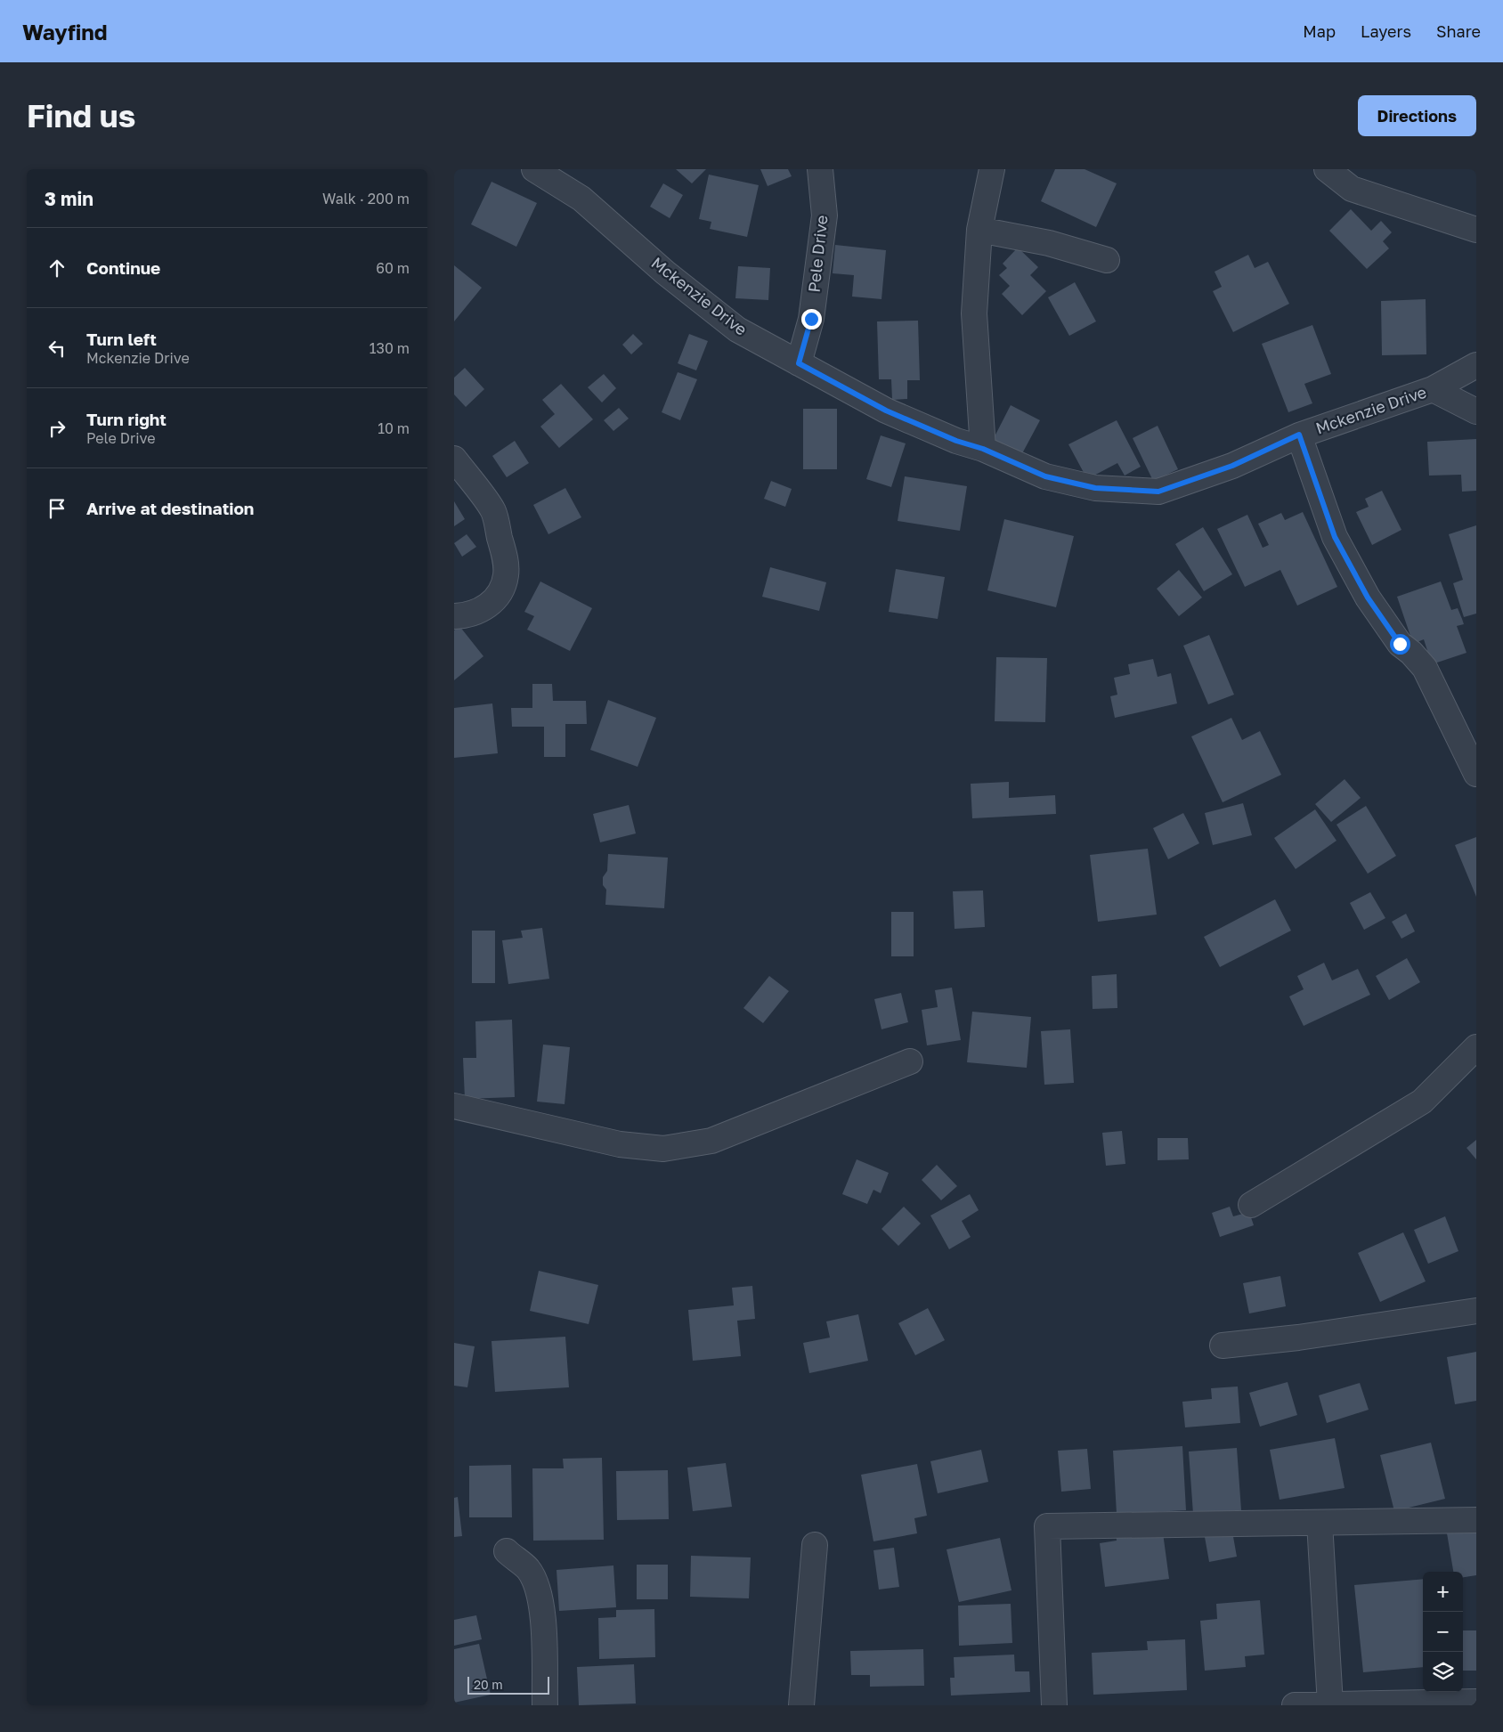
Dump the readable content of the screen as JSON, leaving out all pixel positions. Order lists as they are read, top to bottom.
{
  "streets": {
    "street": ["Pele Drive", "Mckenzie Drive"]
  },
  "crossings": [
    ["Pele Drive", "Mckenzie Drive"]
  ],
  "scale_bar": "20 m",
  "page": {
    "header": "Wayfind",
    "nav": ["Map", "Layers", "Share"],
    "buttons": "Directions",
    "title": "Find us",
    "heading": ["3 min", "Walk · 200 m"],
    "list": [
      ["Continue", "60 m"],
      ["Turn left", "Mckenzie Drive", "130 m"],
      ["Turn right", "Pele Drive", "10 m"],
      "Arrive at destination"
    ],
    "map_buttons": ["+", "−"],
    "scale": "20 m"
  }
}
